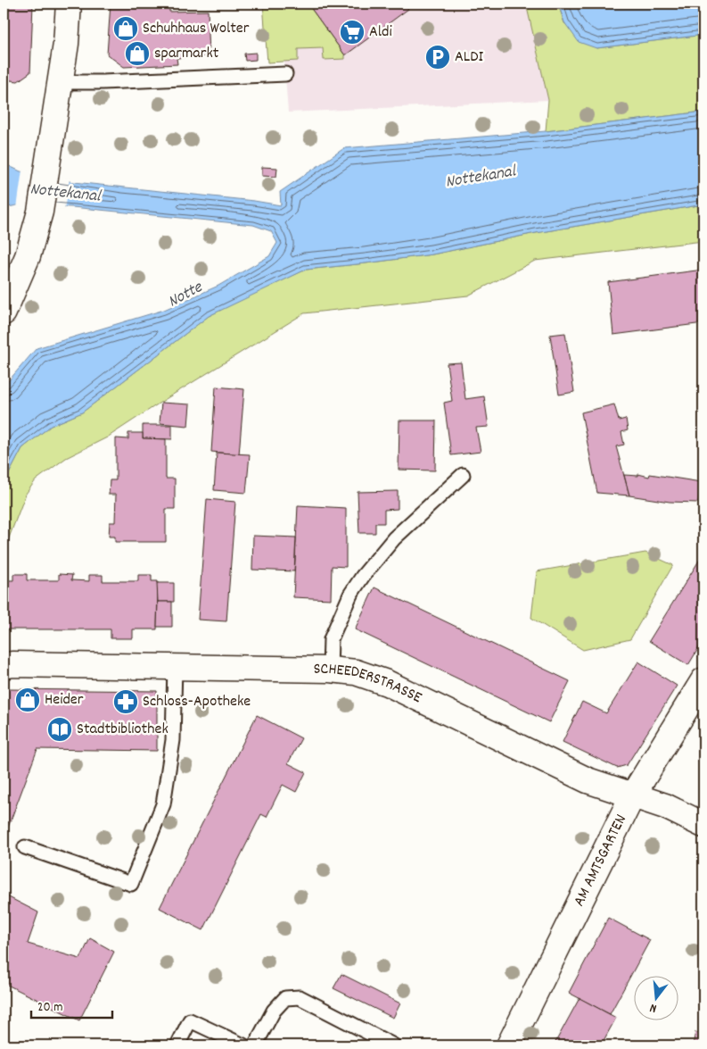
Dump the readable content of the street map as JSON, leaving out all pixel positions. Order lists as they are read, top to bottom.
{
  "streets": {
    "street": ["SCHEEDERSTRASSE", "AM AMTSGARTEN"]
  },
  "crossings": [
    ["SCHEEDERSTRASSE", "AM AMTSGARTEN"]
  ],
  "water": ["Nottekanal", "Notte"],
  "places": {
    "shop": ["Schuhhaus Wolter", "sparmarkt", "Heider"],
    "supermarket": ["Aldi"],
    "parking": ["ALDI"],
    "pharmacy": ["Schloss-Apotheke"],
    "library": ["Stadtbibliothek"]
  },
  "scale_bar": "20 m",
  "north": "bottom"
}
